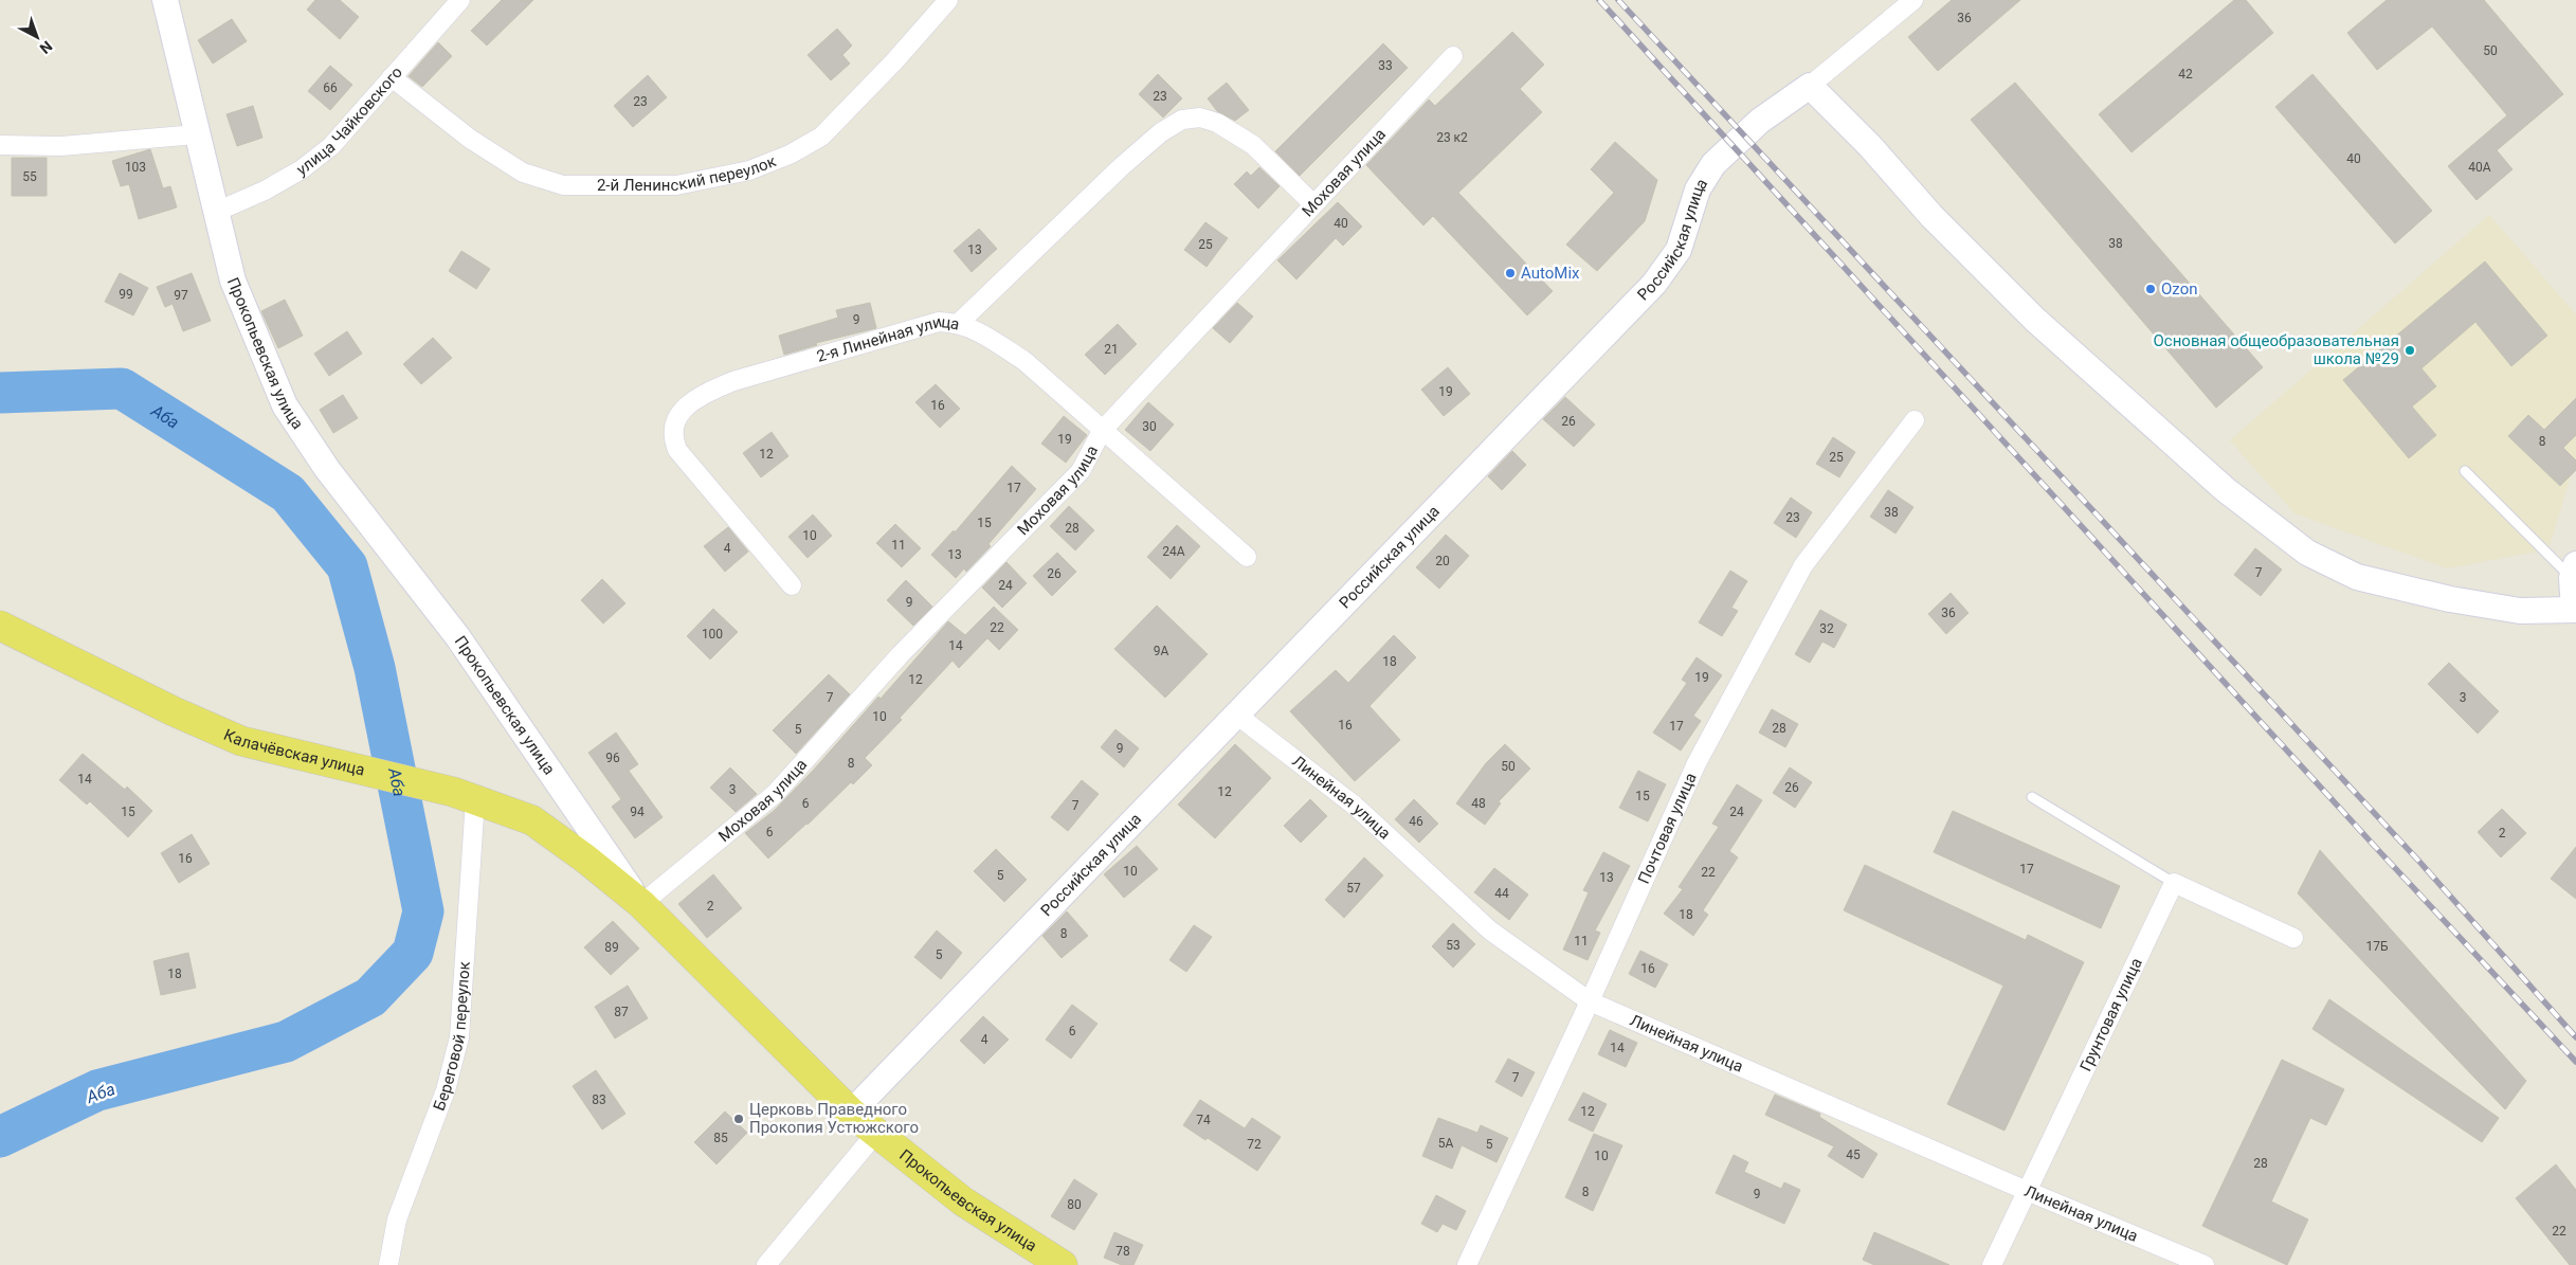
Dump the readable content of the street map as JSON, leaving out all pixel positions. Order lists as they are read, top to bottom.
{
  "streets": {
    "main road": ["Российская улица", "Прокопьевская улица", "Калачёвская улица"],
    "street": [
      "улица Чайковского",
      "2-й Ленинский переулок",
      "Моховая улица",
      "2-я Линейная улица",
      "Линейная улица",
      "Почтовая улица",
      "Грунтовая улица",
      "Береговой переулок"
    ]
  },
  "crossings": [
    ["улица Чайковского", "2-й Ленинский переулок"],
    ["улица Чайковского", "Прокопьевская улица"],
    ["Моховая улица", "2-я Линейная улица"],
    ["Моховая улица", "Прокопьевская улица"],
    ["Моховая улица", "Калачёвская улица"],
    ["Российская улица", "Прокопьевская улица"],
    ["Российская улица", "Линейная улица"],
    ["Прокопьевская улица", "Калачёвская улица"],
    ["Калачёвская улица", "Береговой переулок"],
    ["Линейная улица", "Почтовая улица"],
    ["Линейная улица", "Грунтовая улица"]
  ],
  "water": ["Аба"],
  "places": [
    "AutoMix",
    "Ozon",
    "Основная общеобразовательная школа №29",
    "Церковь Праведного Прокопия Устюжского"
  ],
  "house_numbers": [
    "36",
    "50",
    "33",
    "42",
    "66",
    "23",
    "23",
    "23 к2",
    "40",
    "103",
    "40А",
    "55",
    "40",
    "38",
    "25",
    "13",
    "99",
    "97",
    "9",
    "21",
    "19",
    "16",
    "26",
    "30",
    "19",
    "8",
    "12",
    "25",
    "17",
    "38",
    "23",
    "15",
    "28",
    "10",
    "11",
    "4",
    "24А",
    "13",
    "20",
    "7",
    "26",
    "24",
    "9",
    "36",
    "22",
    "32",
    "100",
    "14",
    "9А",
    "18",
    "19",
    "12",
    "7",
    "3",
    "10",
    "16",
    "17",
    "28",
    "5",
    "9",
    "96",
    "8",
    "50",
    "14",
    "26",
    "3",
    "12",
    "15",
    "6",
    "48",
    "7",
    "15",
    "94",
    "24",
    "46",
    "6",
    "2",
    "16",
    "17",
    "10",
    "22",
    "5",
    "13",
    "57",
    "44",
    "2",
    "18",
    "8",
    "11",
    "53",
    "17Б",
    "89",
    "5",
    "16",
    "18",
    "87",
    "6",
    "4",
    "14",
    "7",
    "83",
    "12",
    "74",
    "85",
    "5А",
    "72",
    "5",
    "45",
    "10",
    "28",
    "8",
    "9",
    "80",
    "22",
    "78"
  ],
  "north": "bottom right"
}
